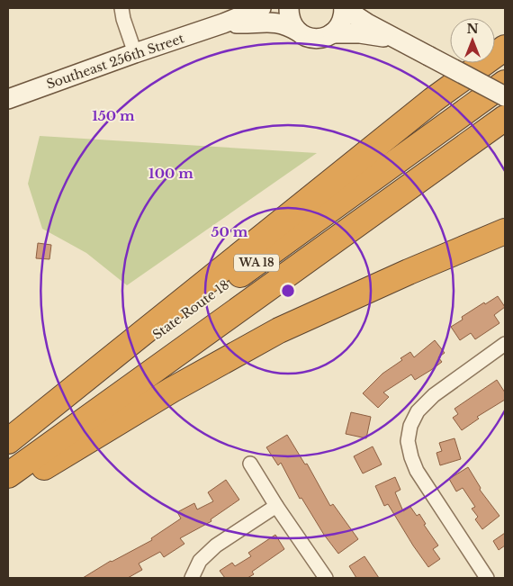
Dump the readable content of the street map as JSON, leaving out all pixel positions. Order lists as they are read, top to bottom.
{
  "streets": {
    "highway": ["WA 18", "State Route 18"],
    "main road": ["Southeast 256th Street"]
  },
  "north": "top",
  "rings": ["150 m", "100 m", "50 m"]
}
